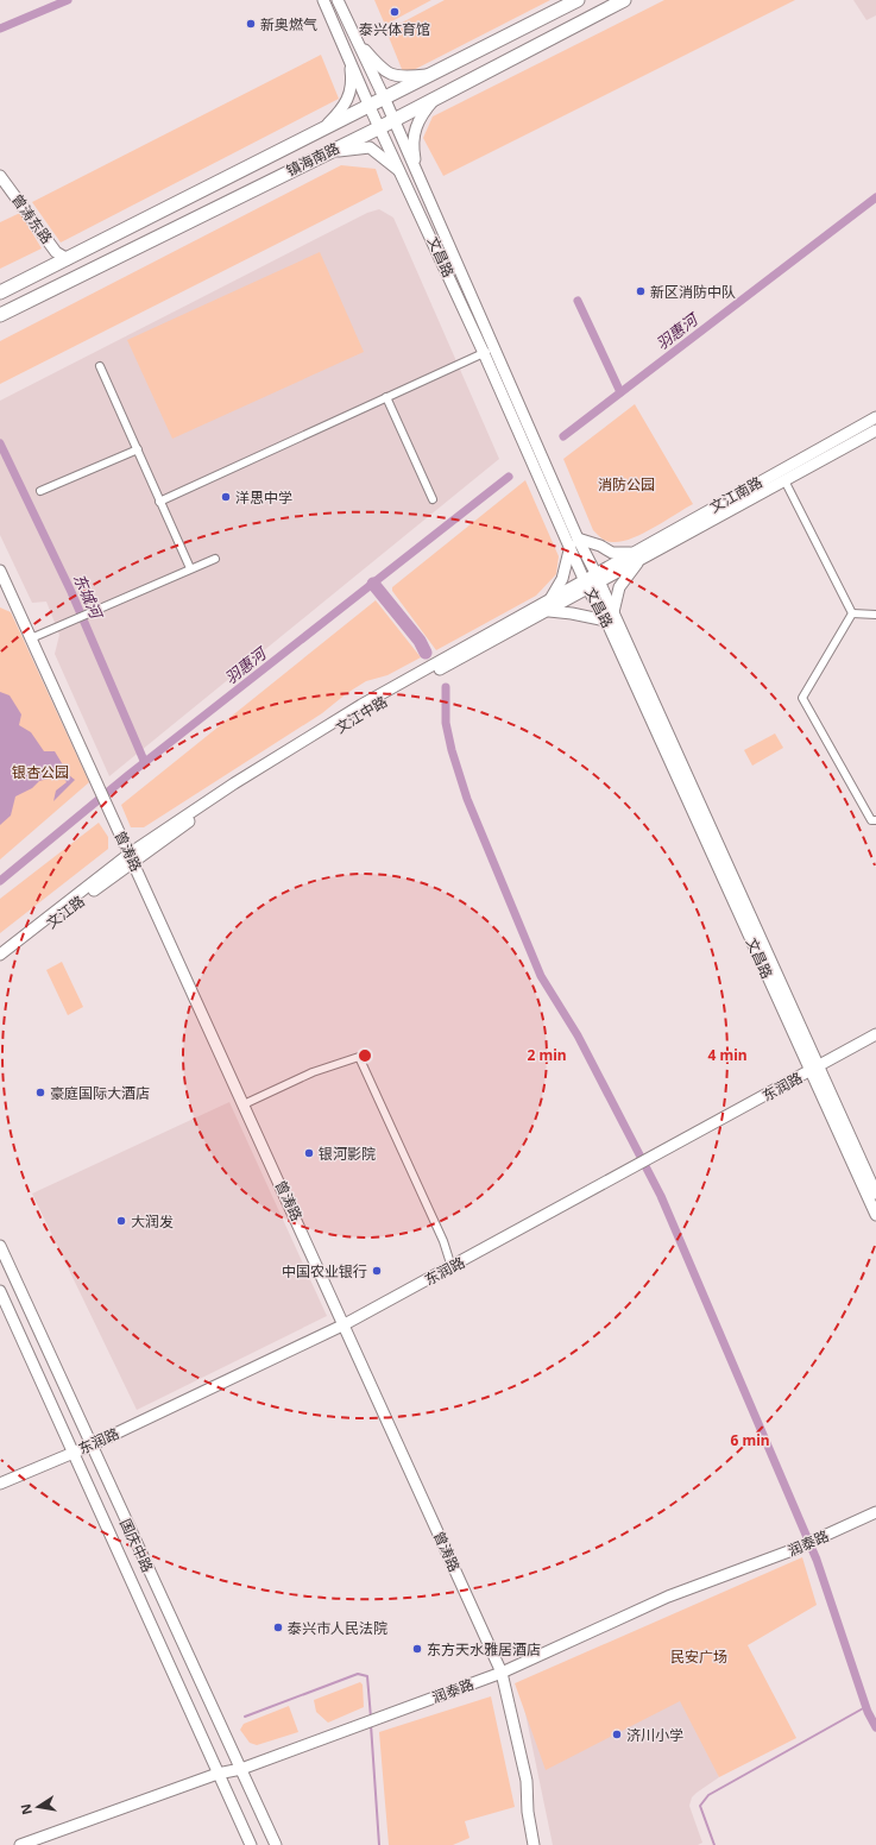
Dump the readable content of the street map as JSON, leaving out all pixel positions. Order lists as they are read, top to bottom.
{
  "streets": {
    "highway": ["镇海南路"],
    "main road": [
      "曾涛东路",
      "文昌路",
      "文江南路",
      "文江中路",
      "曾涛路",
      "文江路",
      "东润路",
      "润泰路",
      "国庆中路"
    ]
  },
  "crossings": [
    ["镇海南路", "曾涛东路"],
    ["镇海南路", "文昌路"],
    ["文昌路", "文江南路"],
    ["文昌路", "文江中路"],
    ["文昌路", "东润路"],
    ["文江南路", "文江中路"],
    ["文江中路", "曾涛路"],
    ["文江中路", "文江路"],
    ["曾涛路", "文江路"],
    ["曾涛路", "东润路"],
    ["曾涛路", "润泰路"],
    ["东润路", "国庆中路"],
    ["润泰路", "国庆中路"]
  ],
  "water": ["羽惠河", "东城河"],
  "parks": ["消防公园", "银杏公园", "民安广场"],
  "places": [
    "泰兴体育馆",
    "新奥燃气",
    "新区消防中队",
    "洋思中学",
    "豪庭国际大酒店",
    "银河影院",
    "大润发",
    "中国农业银行",
    "泰兴市人民法院",
    "东方天水雅居酒店",
    "济川小学"
  ],
  "north": "left",
  "rings": ["2 min", "4 min", "6 min"]
}
